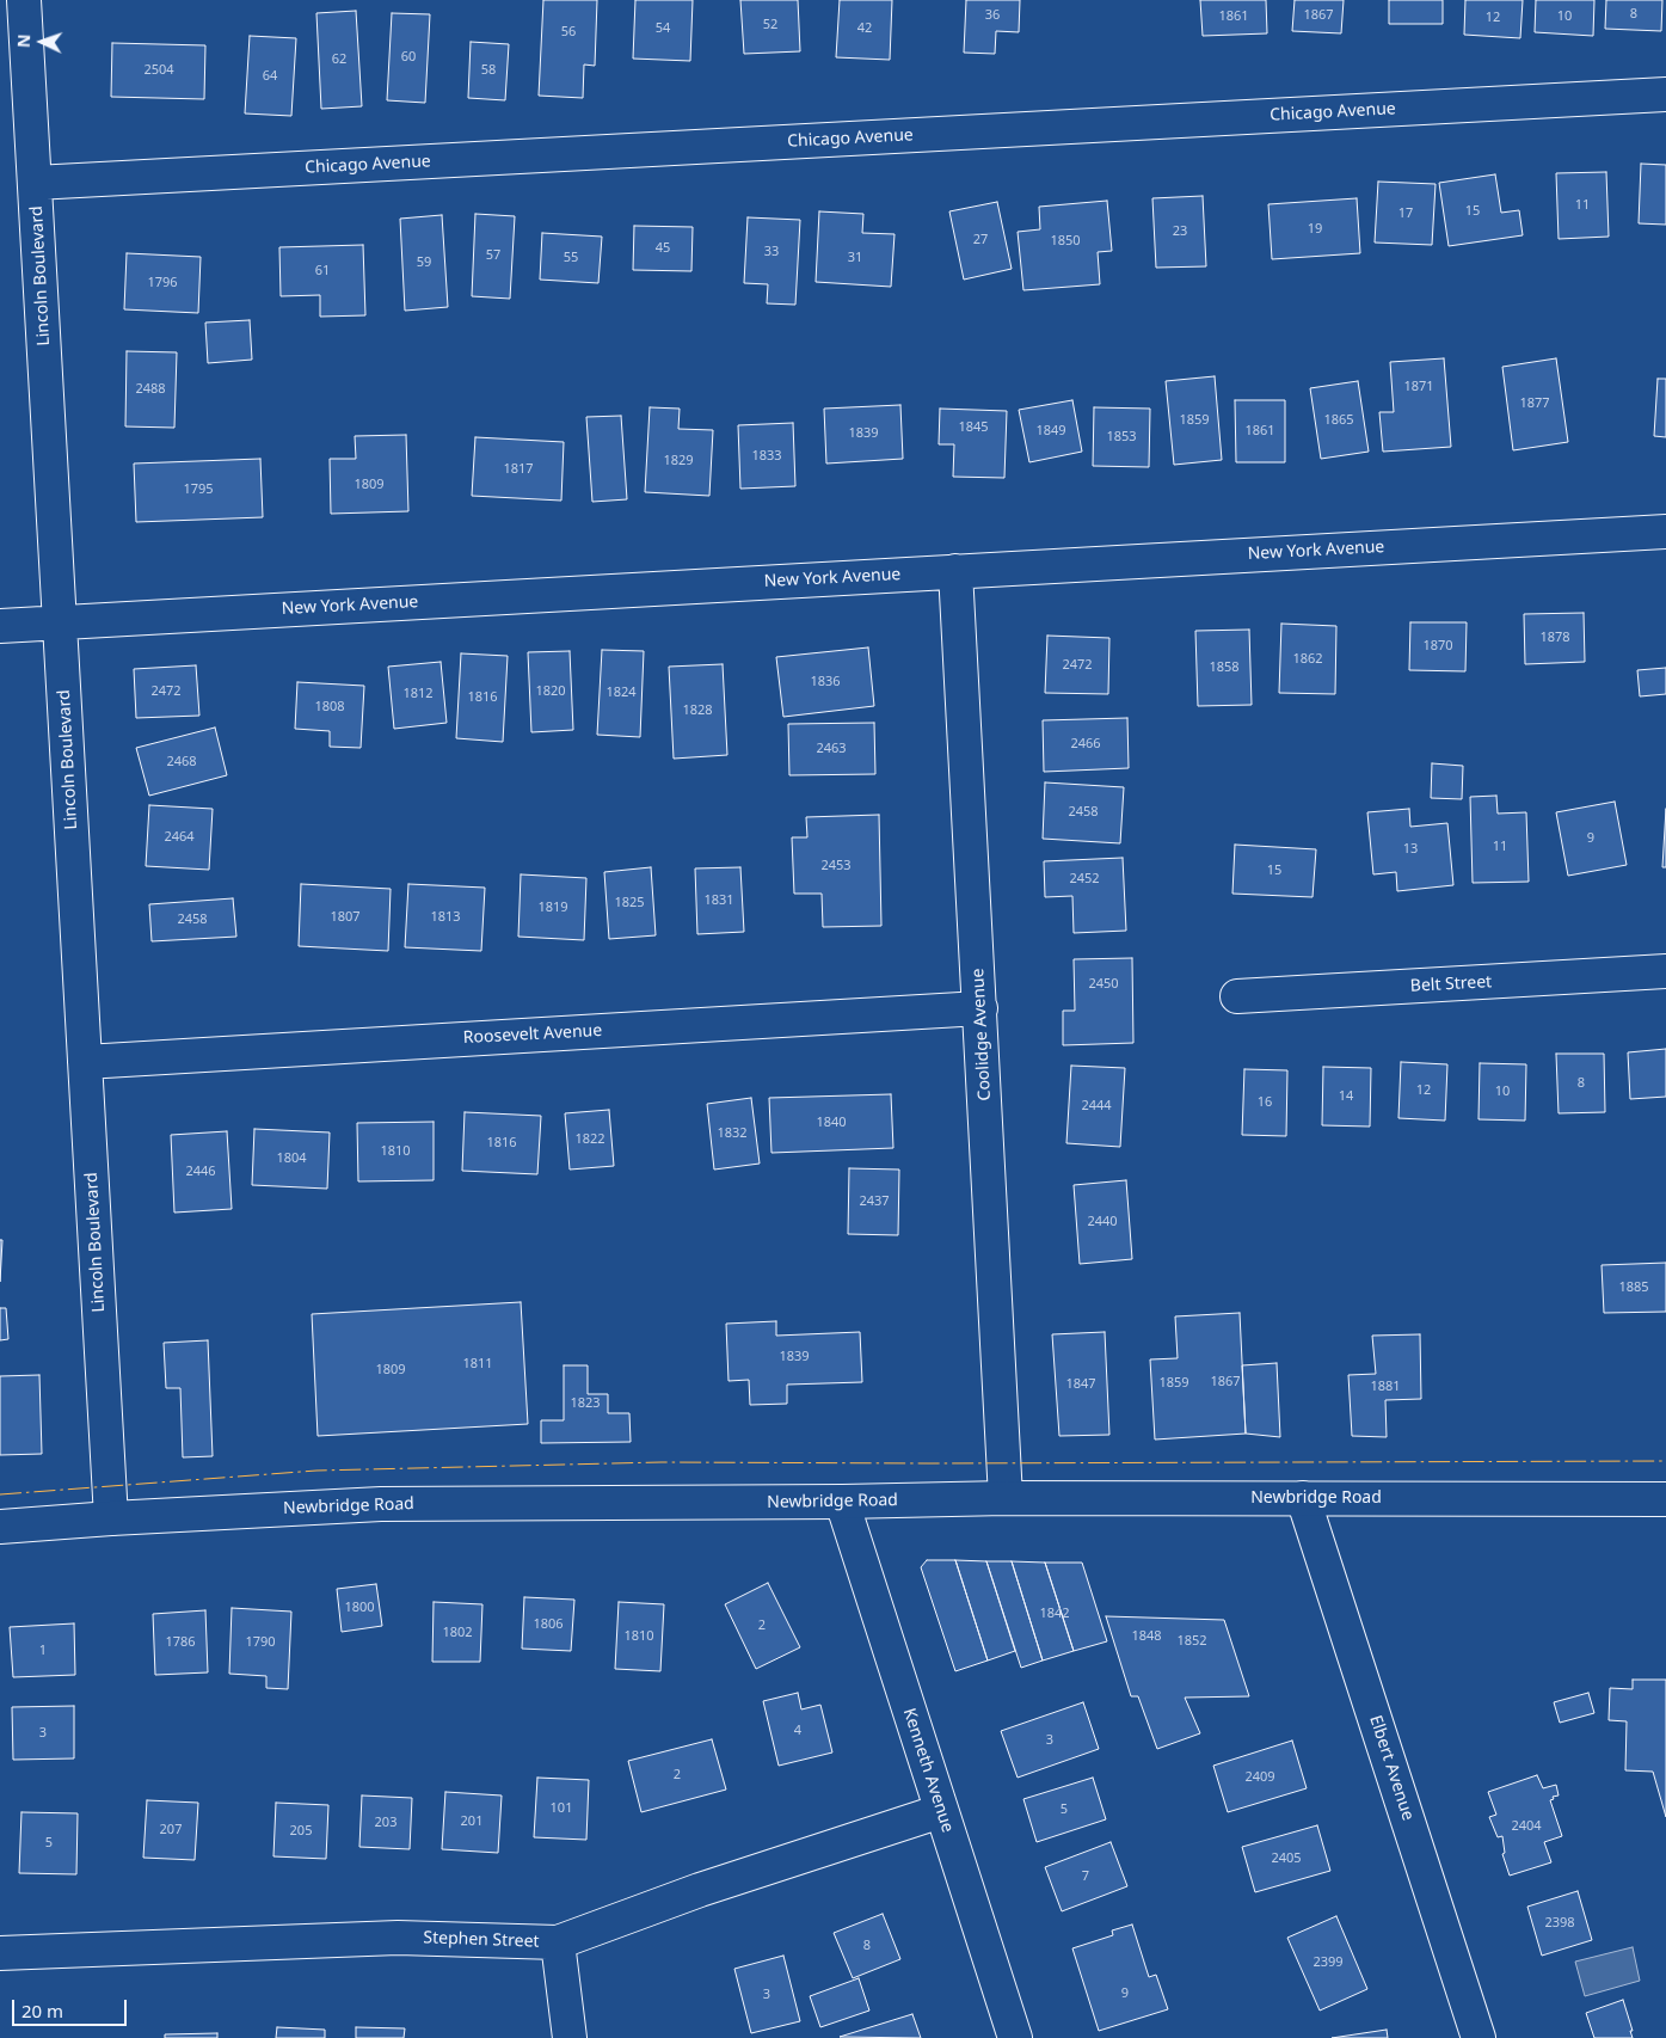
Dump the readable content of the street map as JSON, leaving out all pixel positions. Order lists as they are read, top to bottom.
{
  "streets": {
    "street": [
      "Chicago Avenue",
      "Lincoln Boulevard",
      "New York Avenue",
      "Belt Street",
      "Roosevelt Avenue",
      "Coolidge Avenue",
      "Newbridge Road",
      "Elbert Avenue",
      "Kenneth Avenue",
      "Stephen Street"
    ]
  },
  "crossings": [
    ["Chicago Avenue", "Lincoln Boulevard"],
    ["Lincoln Boulevard", "New York Avenue"],
    ["Lincoln Boulevard", "Roosevelt Avenue"],
    ["Lincoln Boulevard", "Newbridge Road"],
    ["New York Avenue", "Coolidge Avenue"],
    ["Roosevelt Avenue", "Coolidge Avenue"],
    ["Coolidge Avenue", "Newbridge Road"],
    ["Newbridge Road", "Elbert Avenue"],
    ["Newbridge Road", "Kenneth Avenue"],
    ["Kenneth Avenue", "Stephen Street"]
  ],
  "house_numbers": [
    "8",
    "36",
    "1867",
    "1861",
    "10",
    "12",
    "52",
    "54",
    "42",
    "56",
    "60",
    "62",
    "2504",
    "58",
    "64",
    "11",
    "15",
    "17",
    "19",
    "23",
    "27",
    "1850",
    "45",
    "33",
    "57",
    "55",
    "31",
    "59",
    "61",
    "1796",
    "1871",
    "2488",
    "1877",
    "1859",
    "1865",
    "1845",
    "1849",
    "1861",
    "1839",
    "1853",
    "1833",
    "1829",
    "1817",
    "1809",
    "1795",
    "1878",
    "1870",
    "1862",
    "2472",
    "1858",
    "1836",
    "2472",
    "1820",
    "1824",
    "1812",
    "1816",
    "1808",
    "1828",
    "2466",
    "2463",
    "2468",
    "2458",
    "2464",
    "9",
    "11",
    "13",
    "2453",
    "15",
    "2452",
    "1831",
    "1825",
    "1819",
    "1807",
    "1813",
    "2458",
    "2450",
    "8",
    "12",
    "10",
    "14",
    "16",
    "2444",
    "1840",
    "1832",
    "1822",
    "1816",
    "1810",
    "1804",
    "2446",
    "2437",
    "2440",
    "1885",
    "1839",
    "1811",
    "1809",
    "1867",
    "1859",
    "1847",
    "1881",
    "1823",
    "1800",
    "1842",
    "1806",
    "2",
    "1802",
    "1810",
    "1848",
    "1852",
    "1786",
    "1790",
    "1",
    "4",
    "3",
    "3",
    "2",
    "2409",
    "101",
    "5",
    "201",
    "203",
    "2404",
    "207",
    "205",
    "5",
    "2405",
    "7",
    "2398",
    "8",
    "2399",
    "9",
    "3"
  ],
  "scale_bar": "20 m",
  "north": "left"
}
